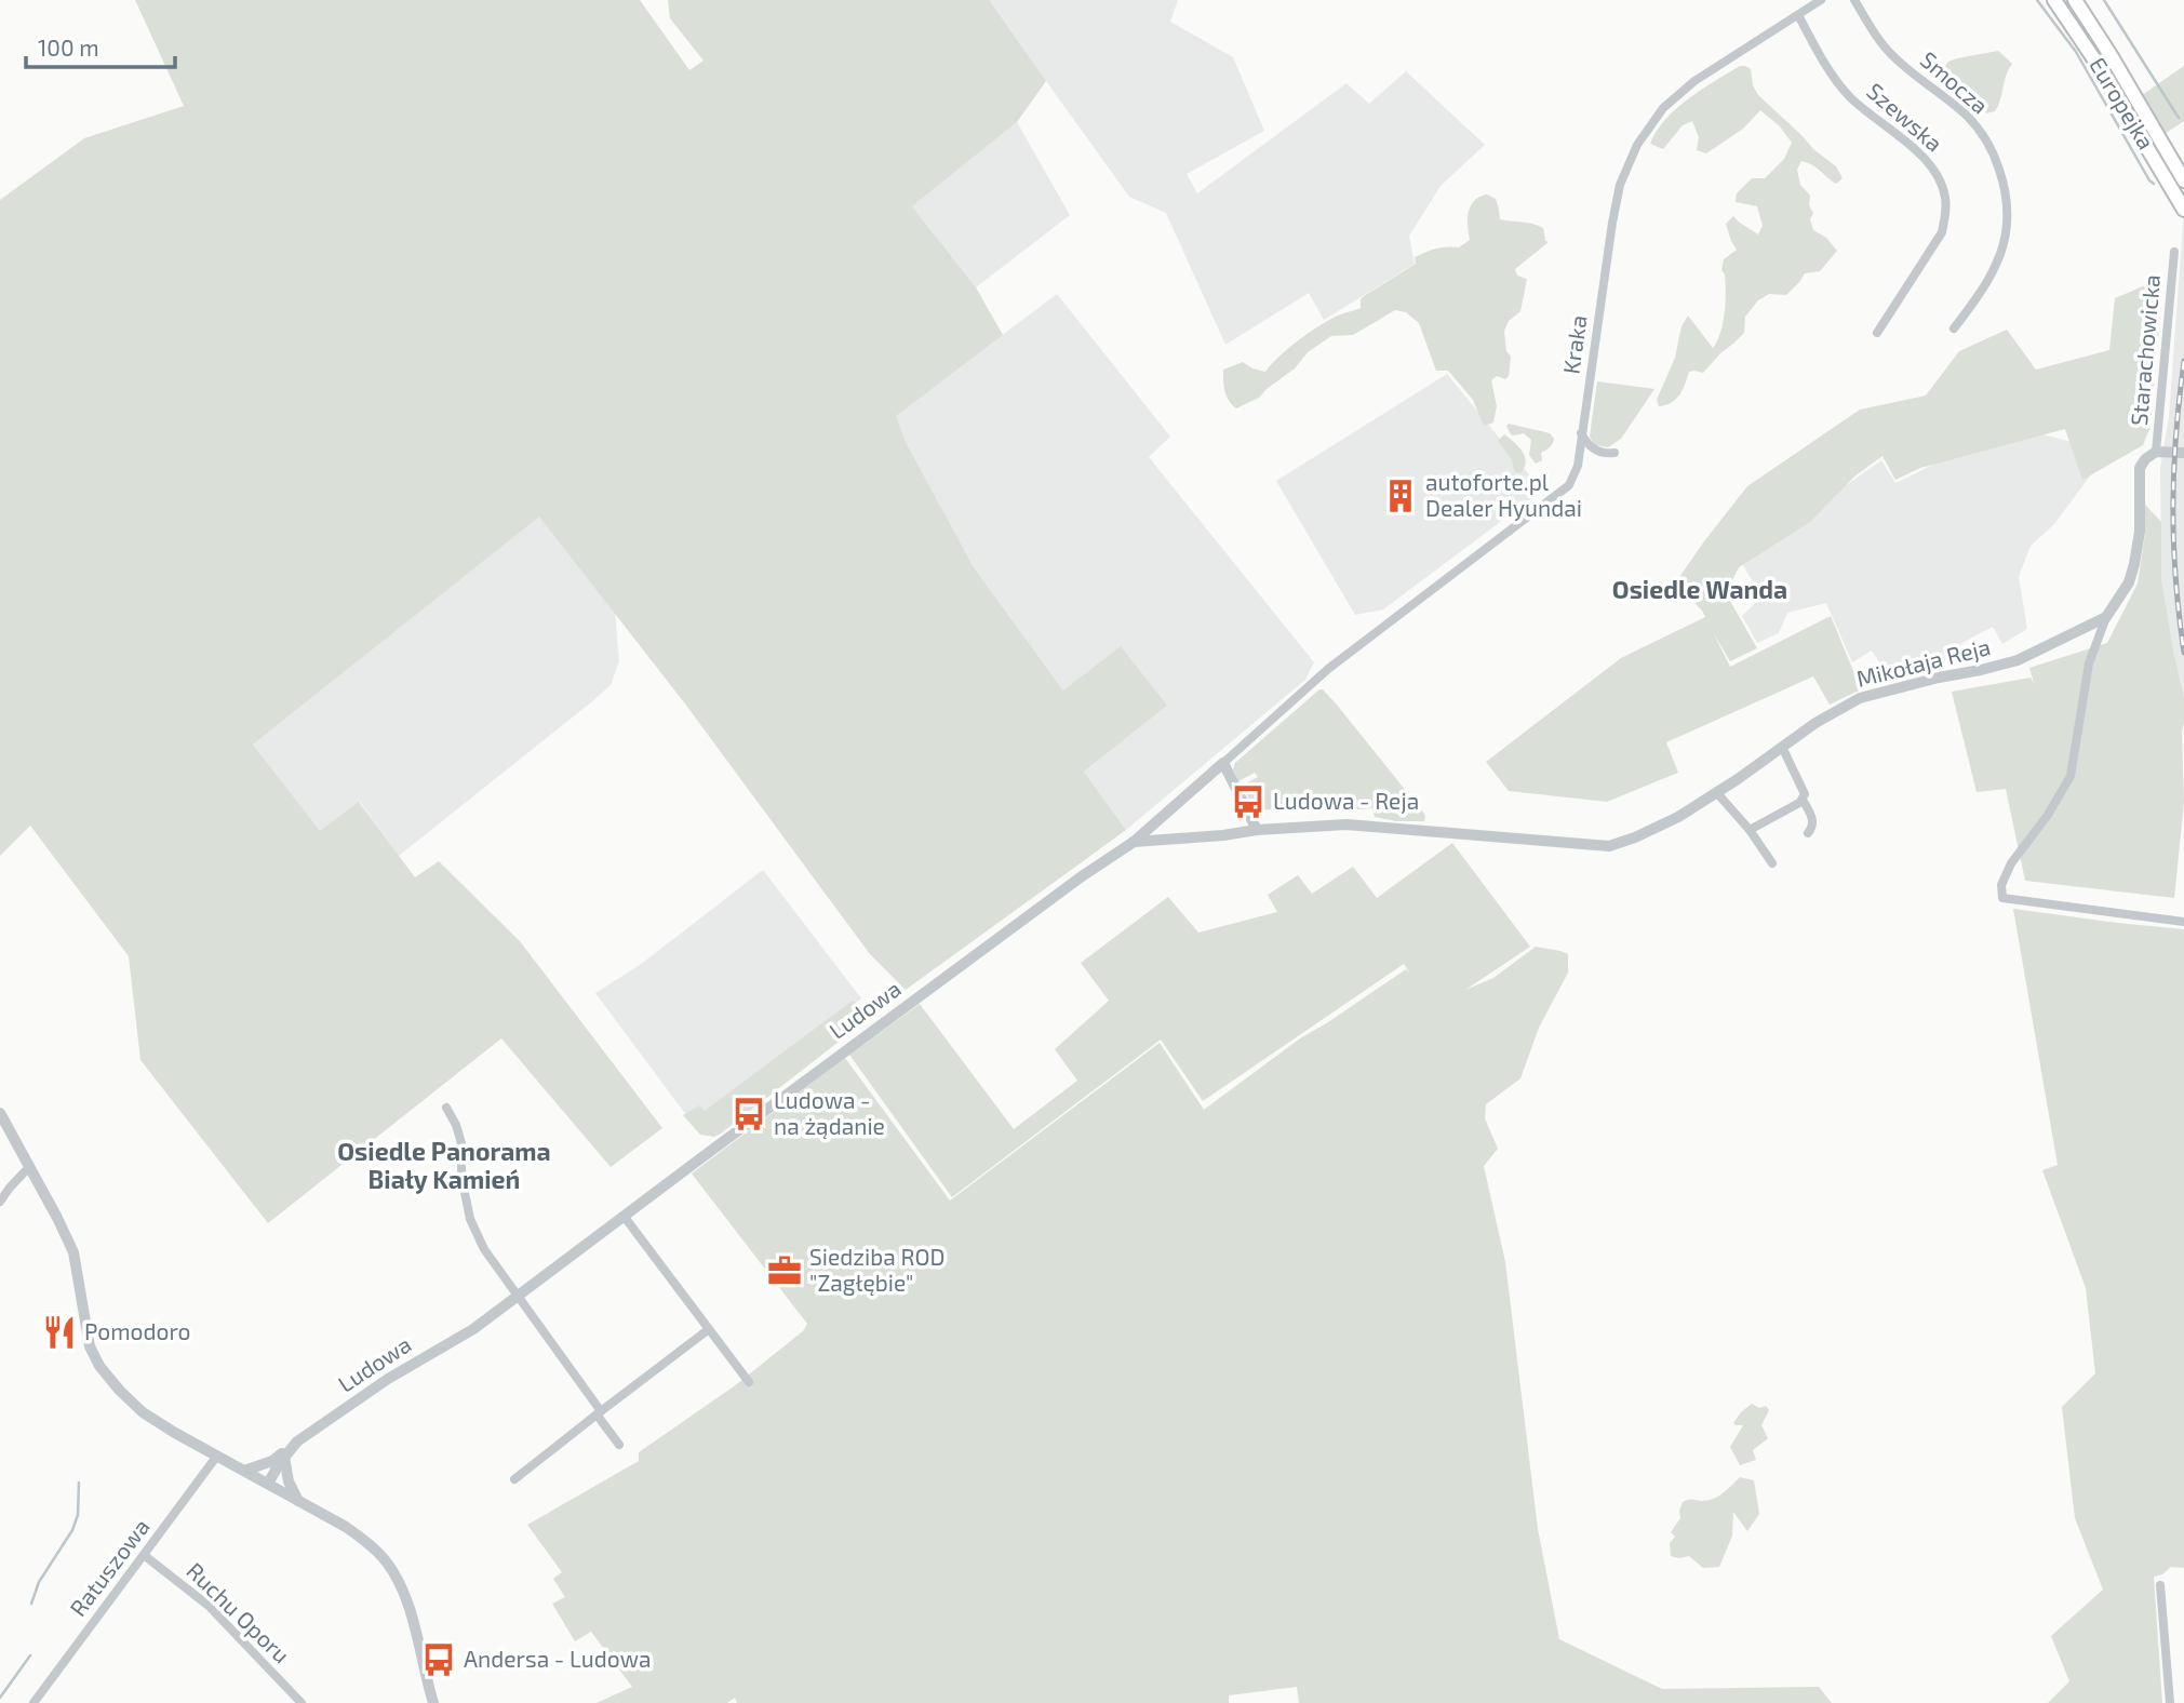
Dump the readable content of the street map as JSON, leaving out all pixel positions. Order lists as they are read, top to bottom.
{
  "streets": {
    "main road": ["Europejka"],
    "street": [
      "Smocza",
      "Szewska",
      "Kraka",
      "Starachowicka",
      "Mikołaja Reja",
      "Ludowa",
      "Ratuszowa",
      "Ruchu Oporu"
    ]
  },
  "crossings": [
    ["Szewska", "Kraka"],
    ["Kraka", "Ludowa"],
    ["Mikołaja Reja", "Ludowa"],
    ["Ratuszowa", "Ruchu Oporu"]
  ],
  "districts": ["Osiedle Wanda", "Osiedle Panorama Biały Kamień"],
  "places": {
    "building": ["autoforte.pl Dealer Hyundai"],
    "bus stop": ["Ludowa - Reja", "Ludowa - na żądanie", "Andersa - Ludowa"],
    "office": ["Siedziba ROD \"Zagłębie\""],
    "restaurant": ["Pomodoro"]
  },
  "scale_bar": "100 m"
}
